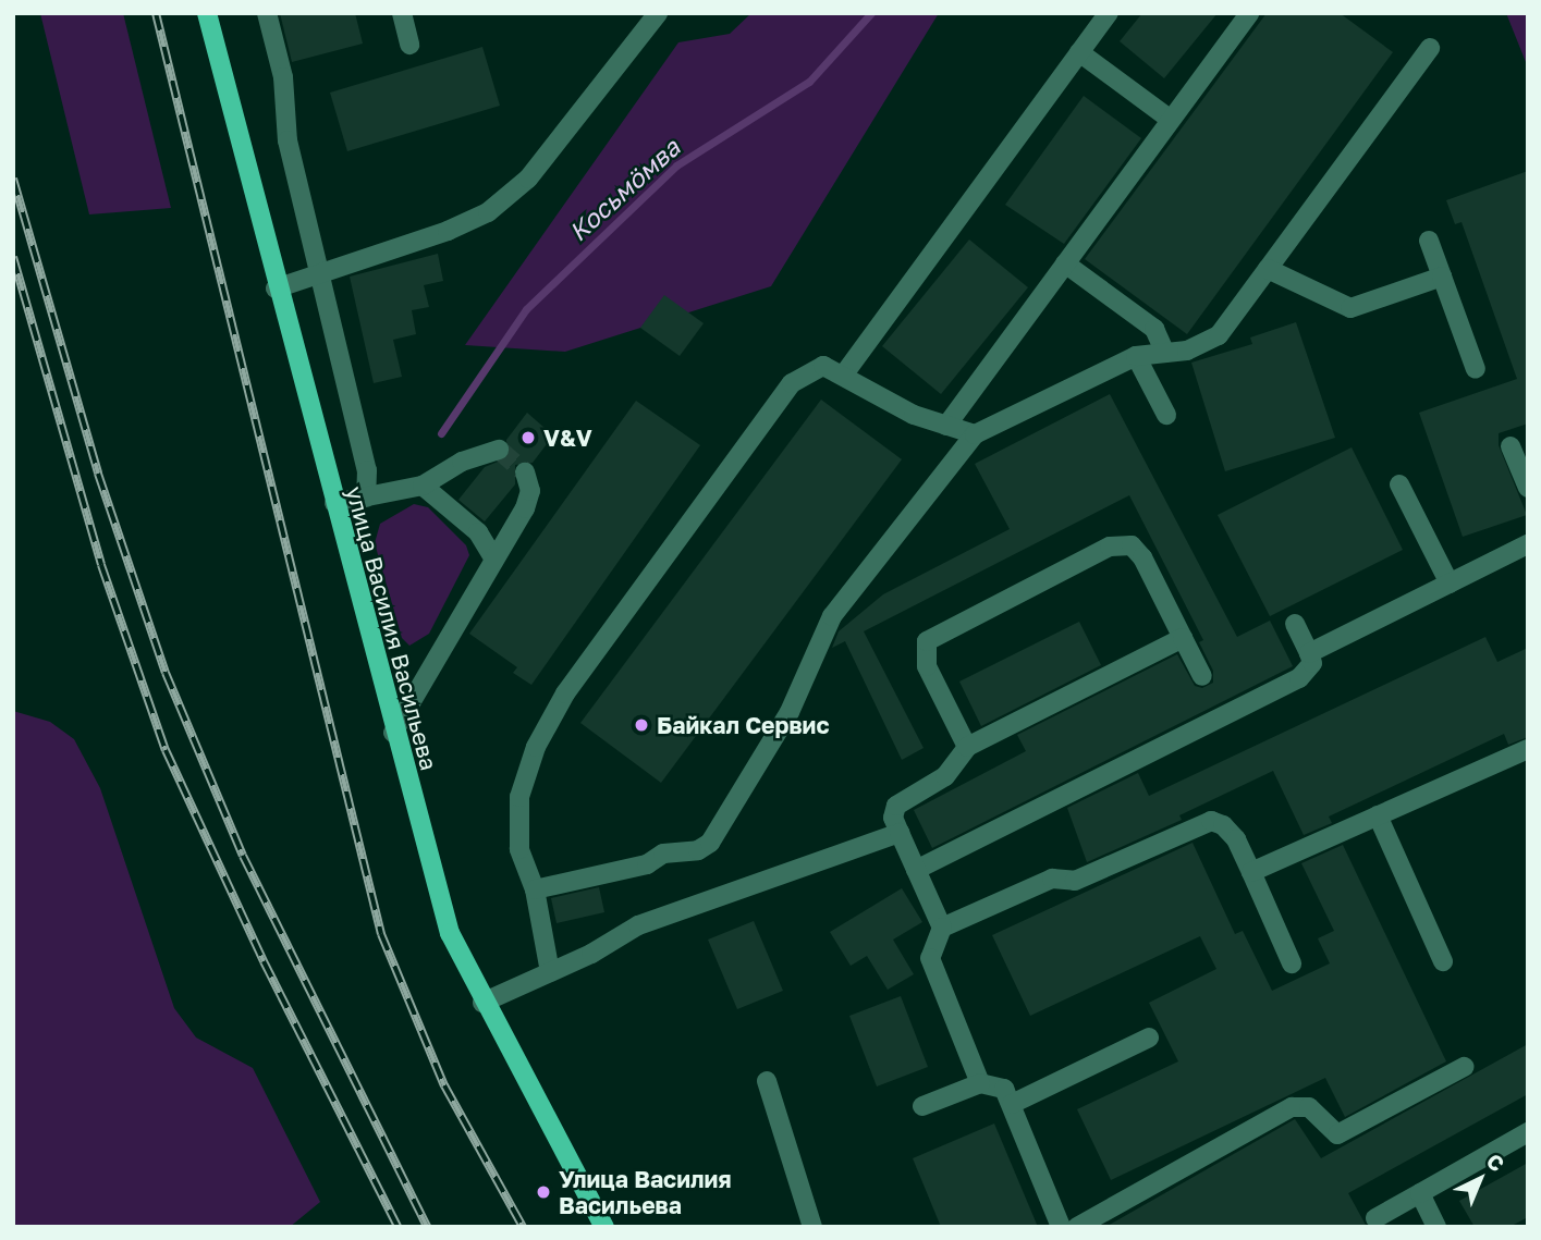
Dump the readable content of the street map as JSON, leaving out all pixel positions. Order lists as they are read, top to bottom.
{
  "streets": {
    "main road": ["улица Василия Васильева"]
  },
  "water": ["Косьмӧмва"],
  "places": ["V&V", "Байкал Сервис", "Улица Василия Васильева"],
  "north": "top right"
}
